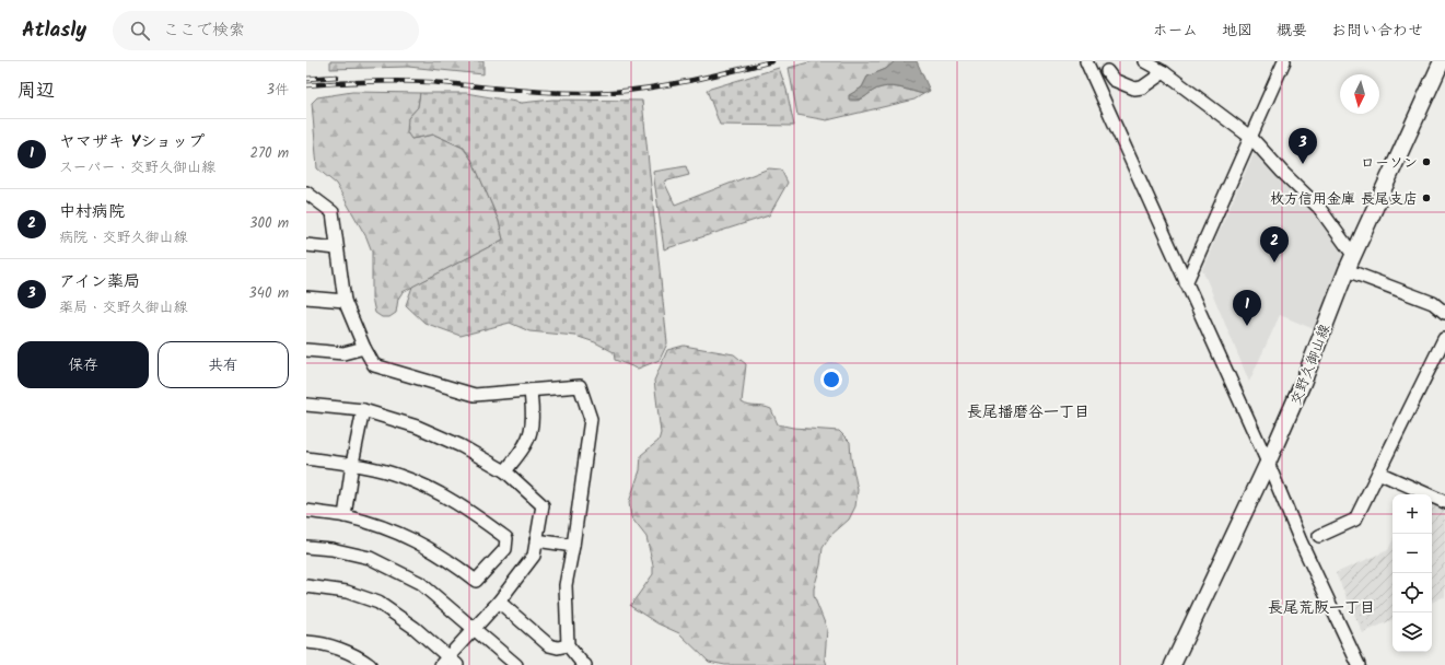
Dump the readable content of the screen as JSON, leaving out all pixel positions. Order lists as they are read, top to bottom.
{
  "streets": {
    "main road": ["交野久御山線"]
  },
  "districts": ["長尾播磨谷一丁目", "長尾荒阪一丁目"],
  "places": ["ローソン", "枚方信用金庫 長尾支店"],
  "north": "bottom",
  "page": {
    "header": "Atlasly",
    "search": "ここで検索",
    "nav": [
      "ホーム",
      "地図",
      "概要",
      "お問い合わせ"
    ],
    "heading": ["周辺", "3件"],
    "list": [
      {
        "mark": "1",
        "name": "ヤマザキ Yショップ",
        "note": "スーパー · 交野久御山線",
        "value": "270 m"
      },
      {
        "mark": "2",
        "name": "中村病院",
        "note": "病院 · 交野久御山線",
        "value": "300 m"
      },
      {
        "mark": "3",
        "name": "アイン薬局",
        "note": "薬局 · 交野久御山線",
        "value": "340 m"
      }
    ],
    "pins": ["3", "2", "1"],
    "buttons": ["保存", "共有"],
    "map_buttons": ["+", "−"]
  }
}
